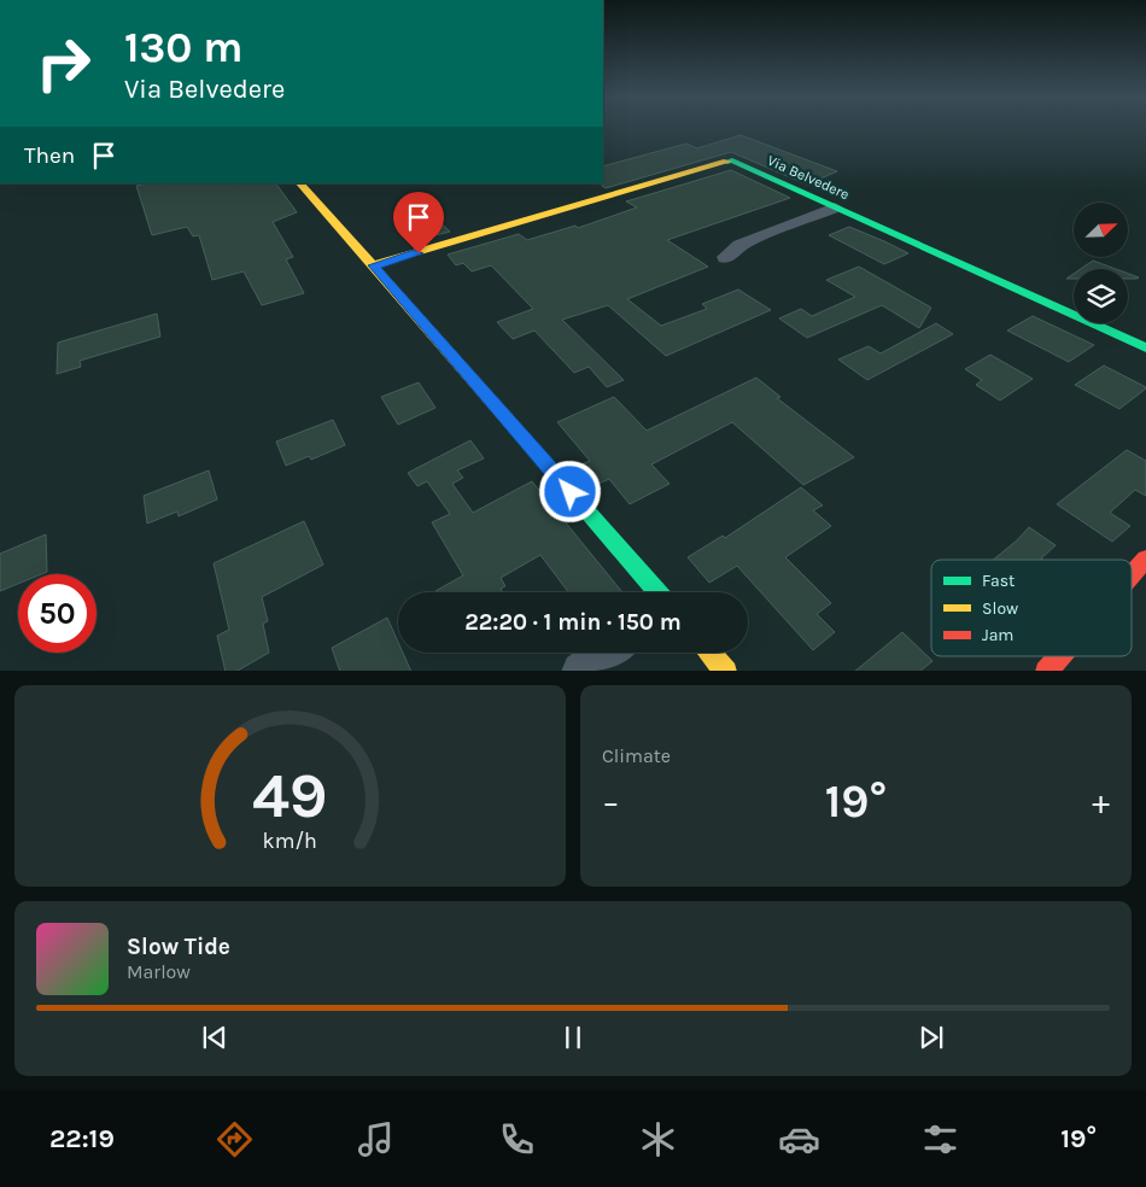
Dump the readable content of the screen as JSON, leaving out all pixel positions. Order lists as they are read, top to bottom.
{
  "streets": {
    "street": ["Via Belvedere"]
  },
  "legend": ["Fast", "Slow", "Jam"],
  "north": "top right",
  "page": {
    "turn": ["130 m", "Via Belvedere"],
    "then": "Then",
    "limit": "50",
    "trip": "22:20 · 1 min · 150 m",
    "tile": "Climate",
    "heat": ["−", "19°", "+"],
    "song": ["Slow Tide", "Marlow"],
    "tabs": ["22:19", "19°"],
    "gauge": ["49", "km/h"]
  }
}
